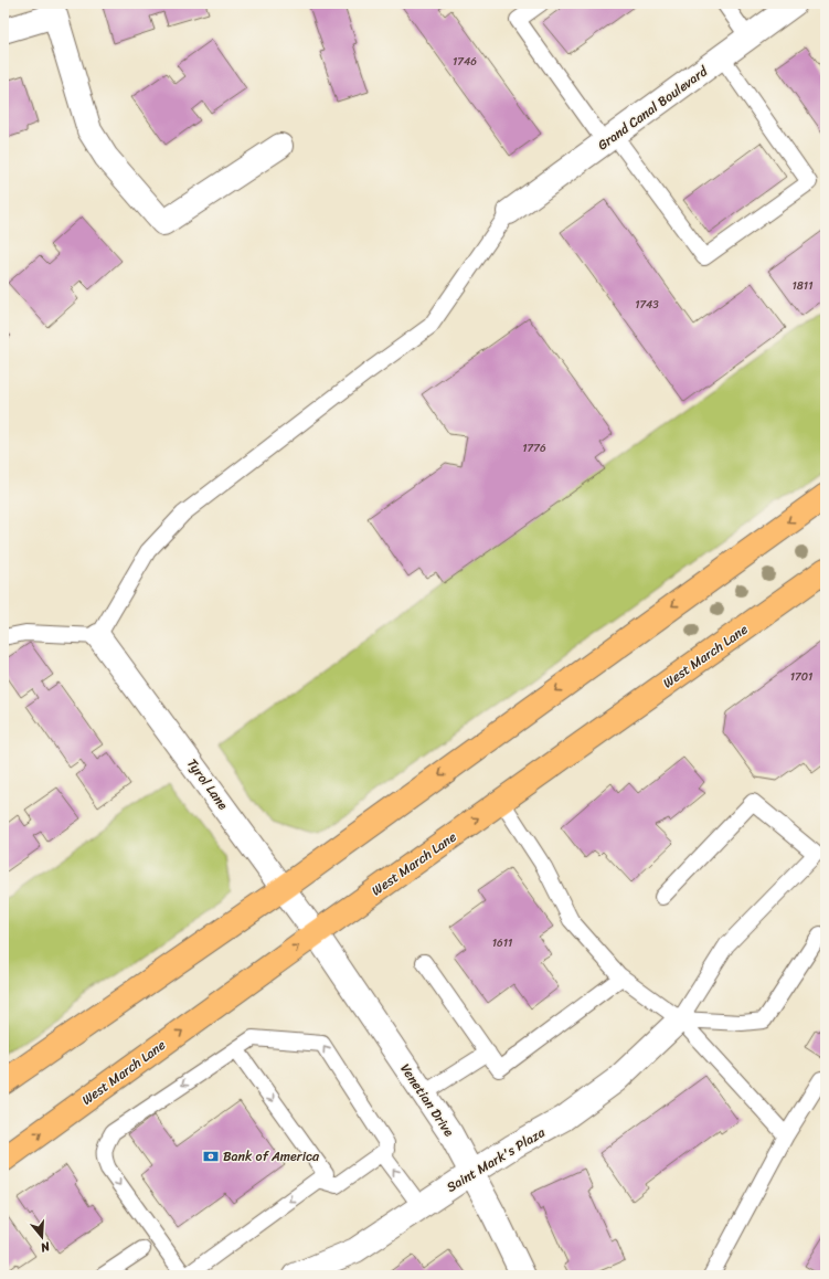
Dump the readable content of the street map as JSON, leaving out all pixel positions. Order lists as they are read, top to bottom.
{
  "streets": {
    "main road": ["West March Lane"],
    "street": [
      "Grand Canal Boulevard",
      "Tyrol Lane",
      "Venetian Drive",
      "Saint Mark's Plaza"
    ]
  },
  "crossings": [
    ["West March Lane", "Tyrol Lane"],
    ["West March Lane", "Venetian Drive"],
    ["Tyrol Lane", "Venetian Drive"],
    ["Venetian Drive", "Saint Mark's Plaza"]
  ],
  "places": {
    "bank": ["Bank of America"]
  },
  "house_numbers": [
    "1746",
    "1811",
    "1743",
    "1776",
    "1701",
    "1611"
  ],
  "north": "bottom"
}
